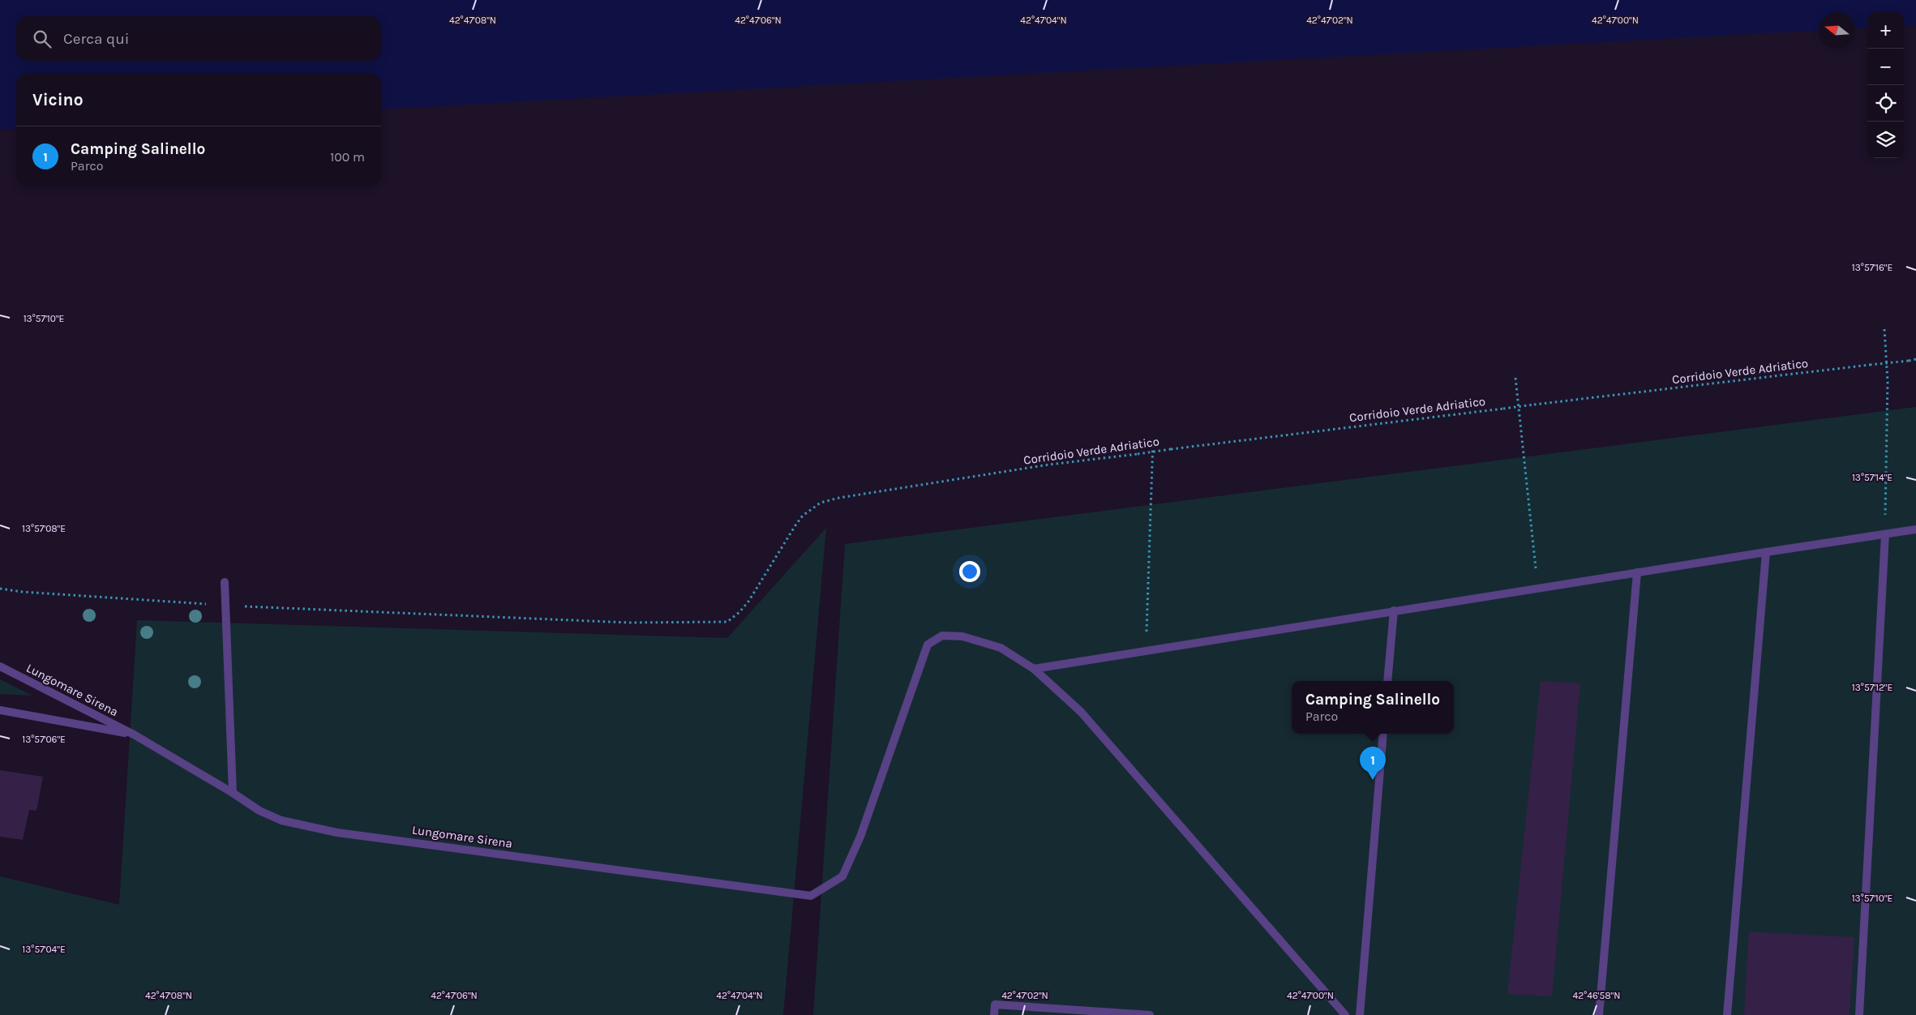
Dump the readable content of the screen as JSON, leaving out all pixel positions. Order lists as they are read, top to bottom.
{
  "streets": {
    "lane": ["Lungomare Sirena"],
    "path": ["Corridoio Verde Adriatico"]
  },
  "north": "left",
  "page": {
    "map_buttons": ["+", "−"],
    "search": "Cerca qui",
    "heading": "Vicino",
    "list": [
      {
        "mark": "1",
        "name": "Camping Salinello",
        "note": "Parco",
        "value": "100 m"
      }
    ],
    "popup": ["Camping Salinello", "Parco"],
    "pins": "1"
  },
  "coordinates": [
    "42°47'08\"N",
    "42°47'06\"N",
    "42°47'04\"N",
    "42°47'02\"N",
    "42°47'00\"N",
    "13°57'16\"E",
    "13°57'10\"E",
    "13°57'14\"E",
    "13°57'08\"E",
    "13°57'12\"E",
    "13°57'06\"E",
    "13°57'04\"E",
    "42°46'58\"N"
  ]
}
